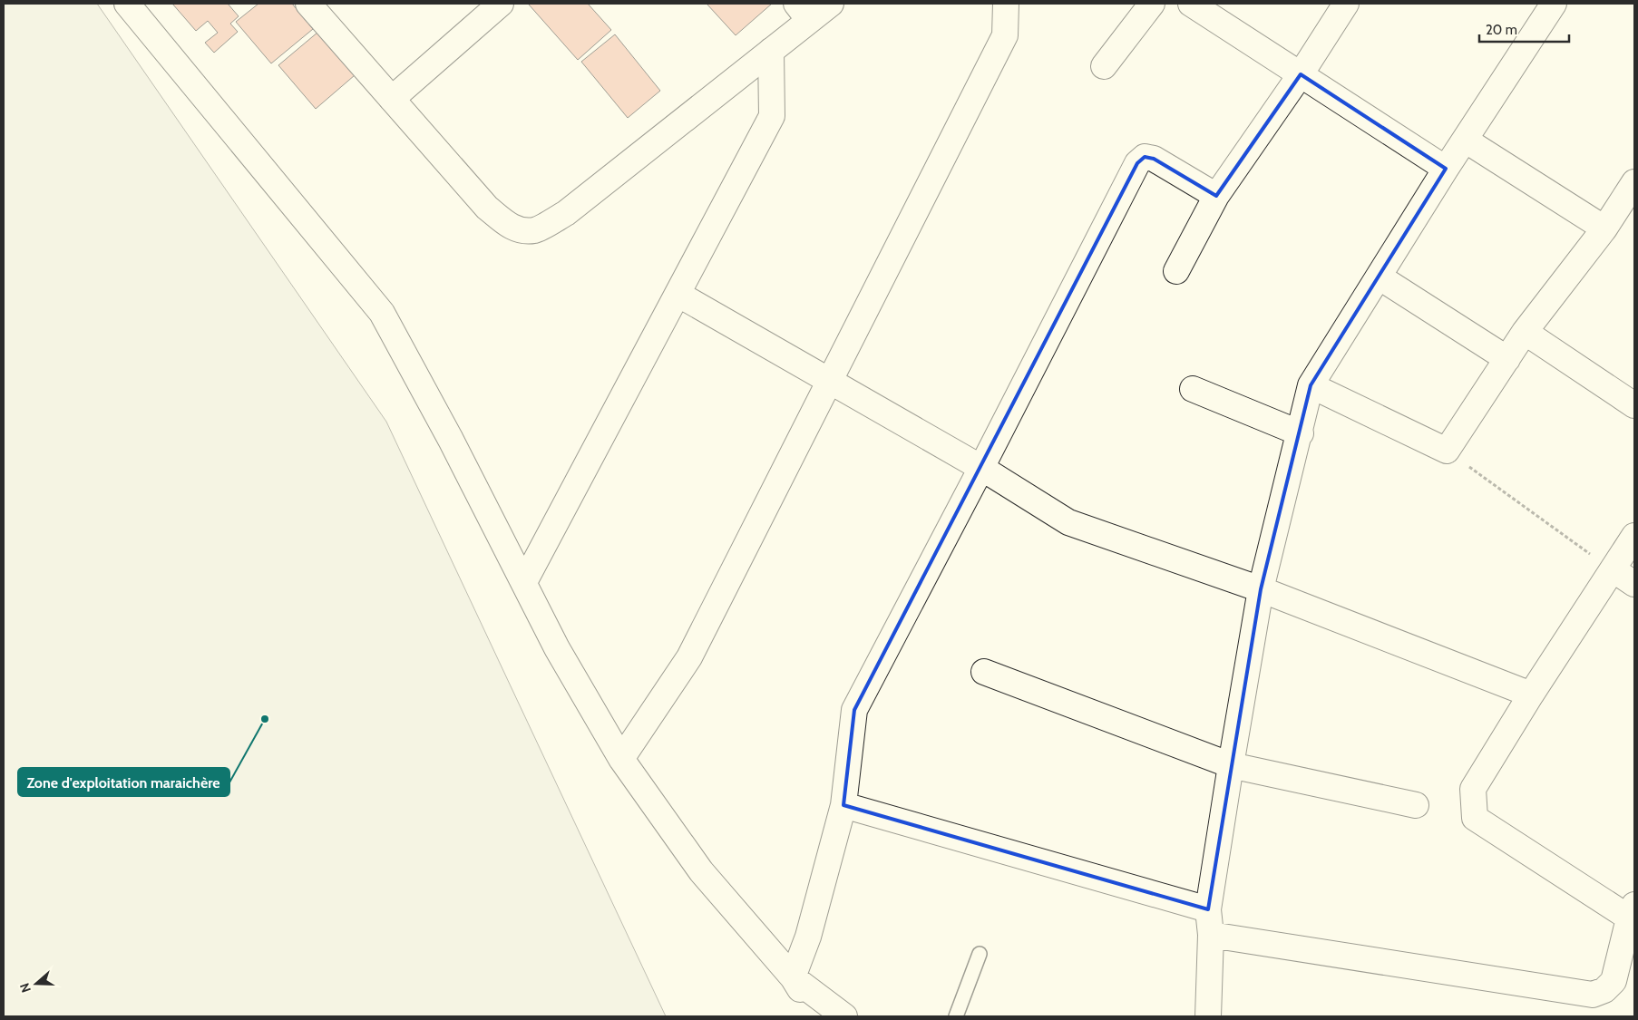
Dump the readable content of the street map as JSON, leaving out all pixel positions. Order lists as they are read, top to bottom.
{
  "places": ["Zone d'exploitation maraichère"],
  "scale_bar": "20 m",
  "north": "left"
}
